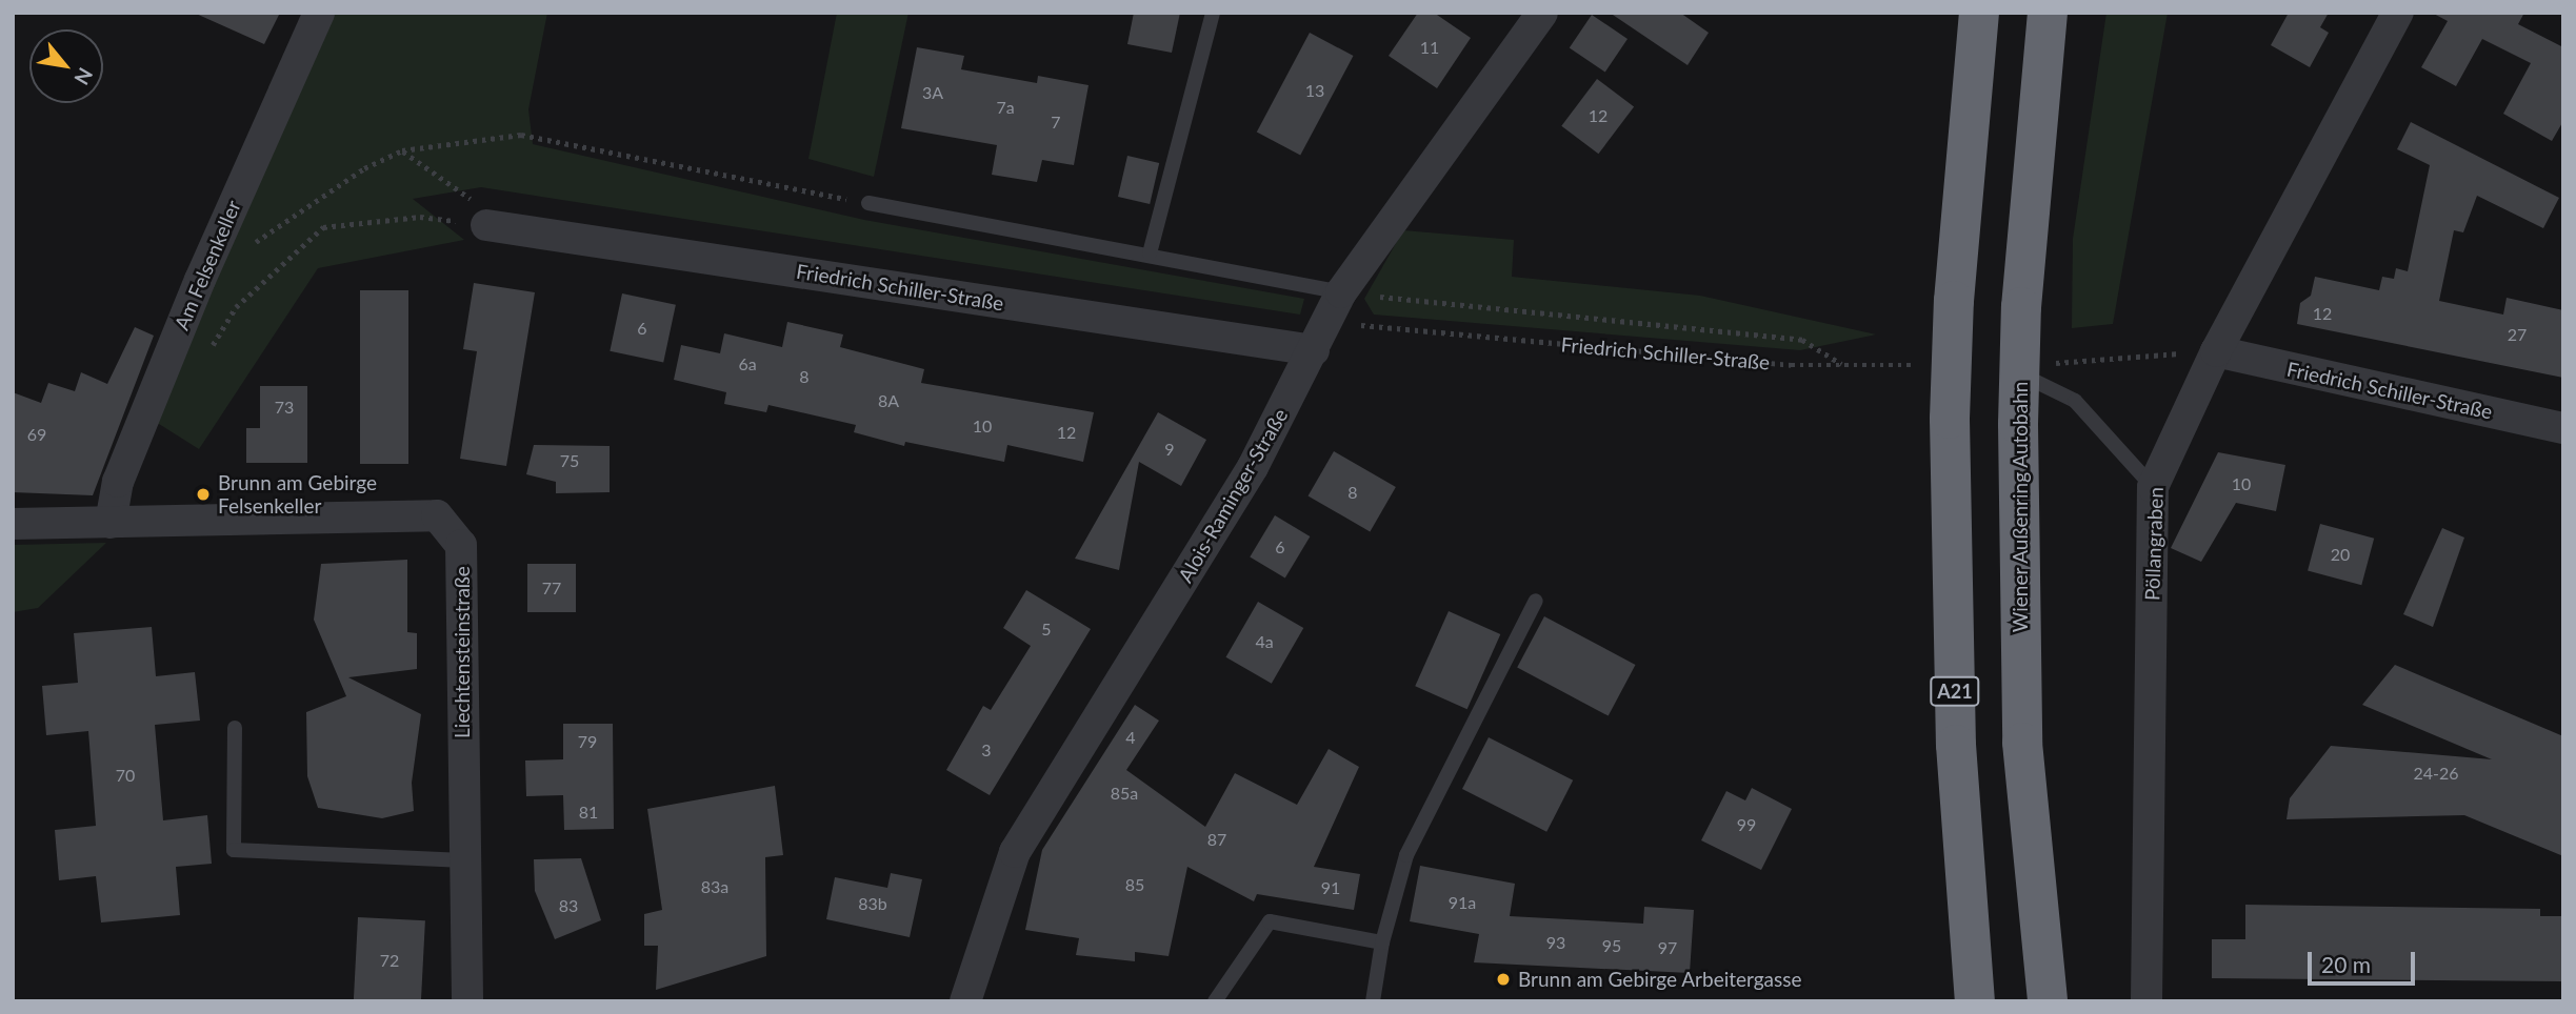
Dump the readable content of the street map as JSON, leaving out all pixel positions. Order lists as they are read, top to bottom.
{
  "streets": {
    "highway": ["Wiener Außenring Autobahn", "A21"],
    "street": [
      "Am Felsenkeller",
      "Friedrich Schiller-Straße",
      "Alois-Raminger-Straße",
      "Pöllangraben",
      "Liechtensteinstraße"
    ]
  },
  "crossings": [
    ["Am Felsenkeller", "Liechtensteinstraße"],
    ["Friedrich Schiller-Straße", "Alois-Raminger-Straße"],
    ["Friedrich Schiller-Straße", "Pöllangraben"]
  ],
  "places": ["Brunn am Gebirge Felsenkeller", "Brunn am Gebirge Arbeitergasse"],
  "house_numbers": [
    "11",
    "13",
    "3A",
    "7a",
    "12",
    "7",
    "12",
    "6",
    "27",
    "6a",
    "8",
    "8A",
    "73",
    "10",
    "12",
    "69",
    "9",
    "75",
    "10",
    "8",
    "6",
    "20",
    "77",
    "5",
    "4a",
    "4",
    "79",
    "3",
    "24-26",
    "70",
    "85a",
    "81",
    "99",
    "87",
    "85",
    "83a",
    "91",
    "91a",
    "83b",
    "83",
    "93",
    "95",
    "97",
    "72"
  ],
  "scale_bar": "20 m",
  "north": "bottom right"
}
